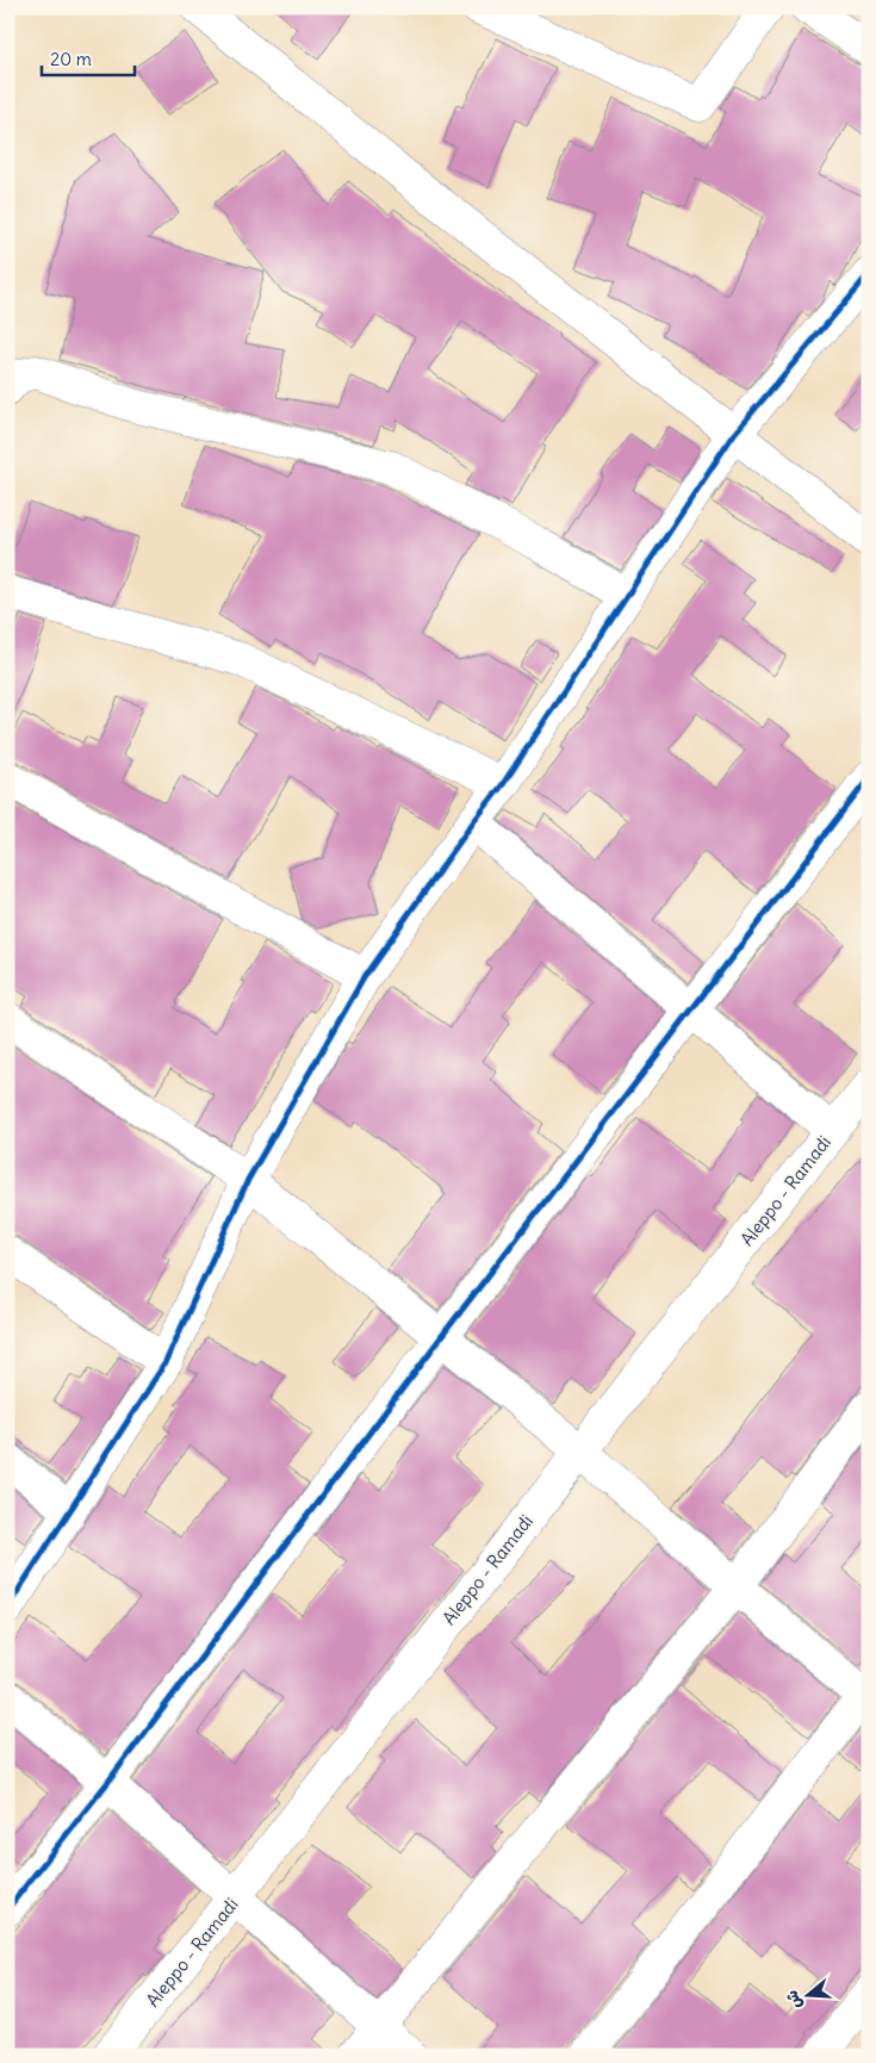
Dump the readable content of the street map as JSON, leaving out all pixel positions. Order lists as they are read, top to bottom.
{
  "streets": {
    "main road": ["Aleppo - Ramadi"]
  },
  "scale_bar": "20 m",
  "north": "left"
}
